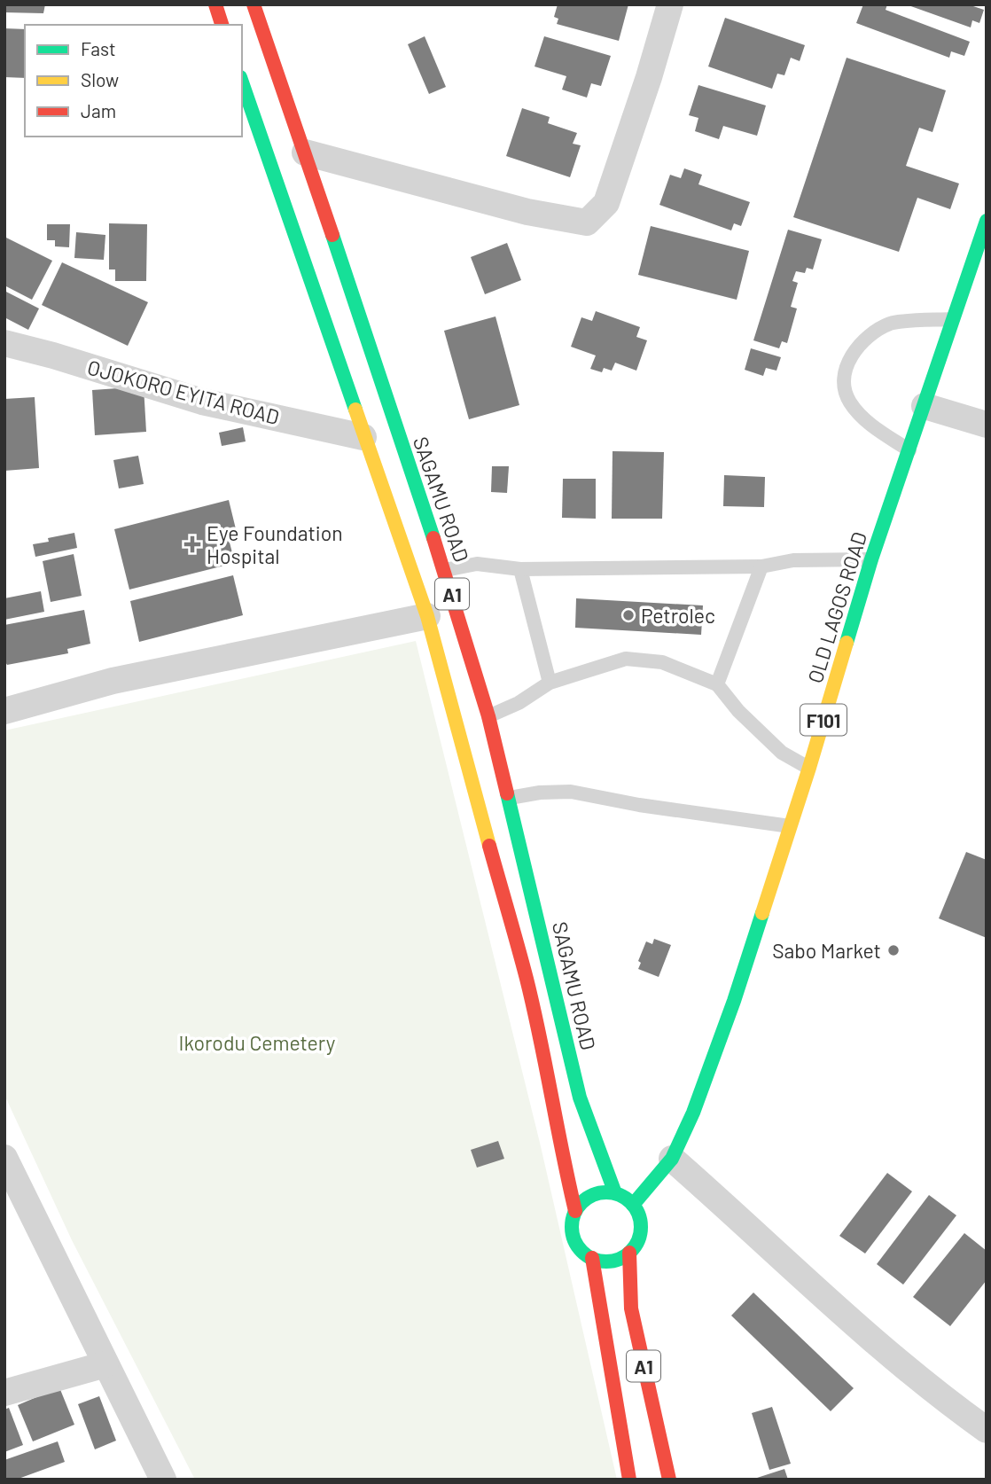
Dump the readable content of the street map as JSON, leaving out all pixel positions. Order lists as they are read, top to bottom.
{
  "streets": {
    "main road": [
      "SAGAMU ROAD",
      "A1",
      "OLD LAGOS ROAD",
      "F101"
    ],
    "street": ["OJOKORO EYITA ROAD"]
  },
  "crossings": [
    ["OJOKORO EYITA ROAD", "A1"],
    ["SAGAMU ROAD", "A1"],
    ["SAGAMU ROAD", "OLD LAGOS ROAD"],
    ["A1", "OLD LAGOS ROAD"]
  ],
  "parks": ["Ikorodu Cemetery"],
  "places": {
    "health": ["Eye Foundation Hospital"],
    "other": ["Petrolec", "Sabo Market"]
  },
  "legend": ["Fast", "Slow", "Jam"]
}
